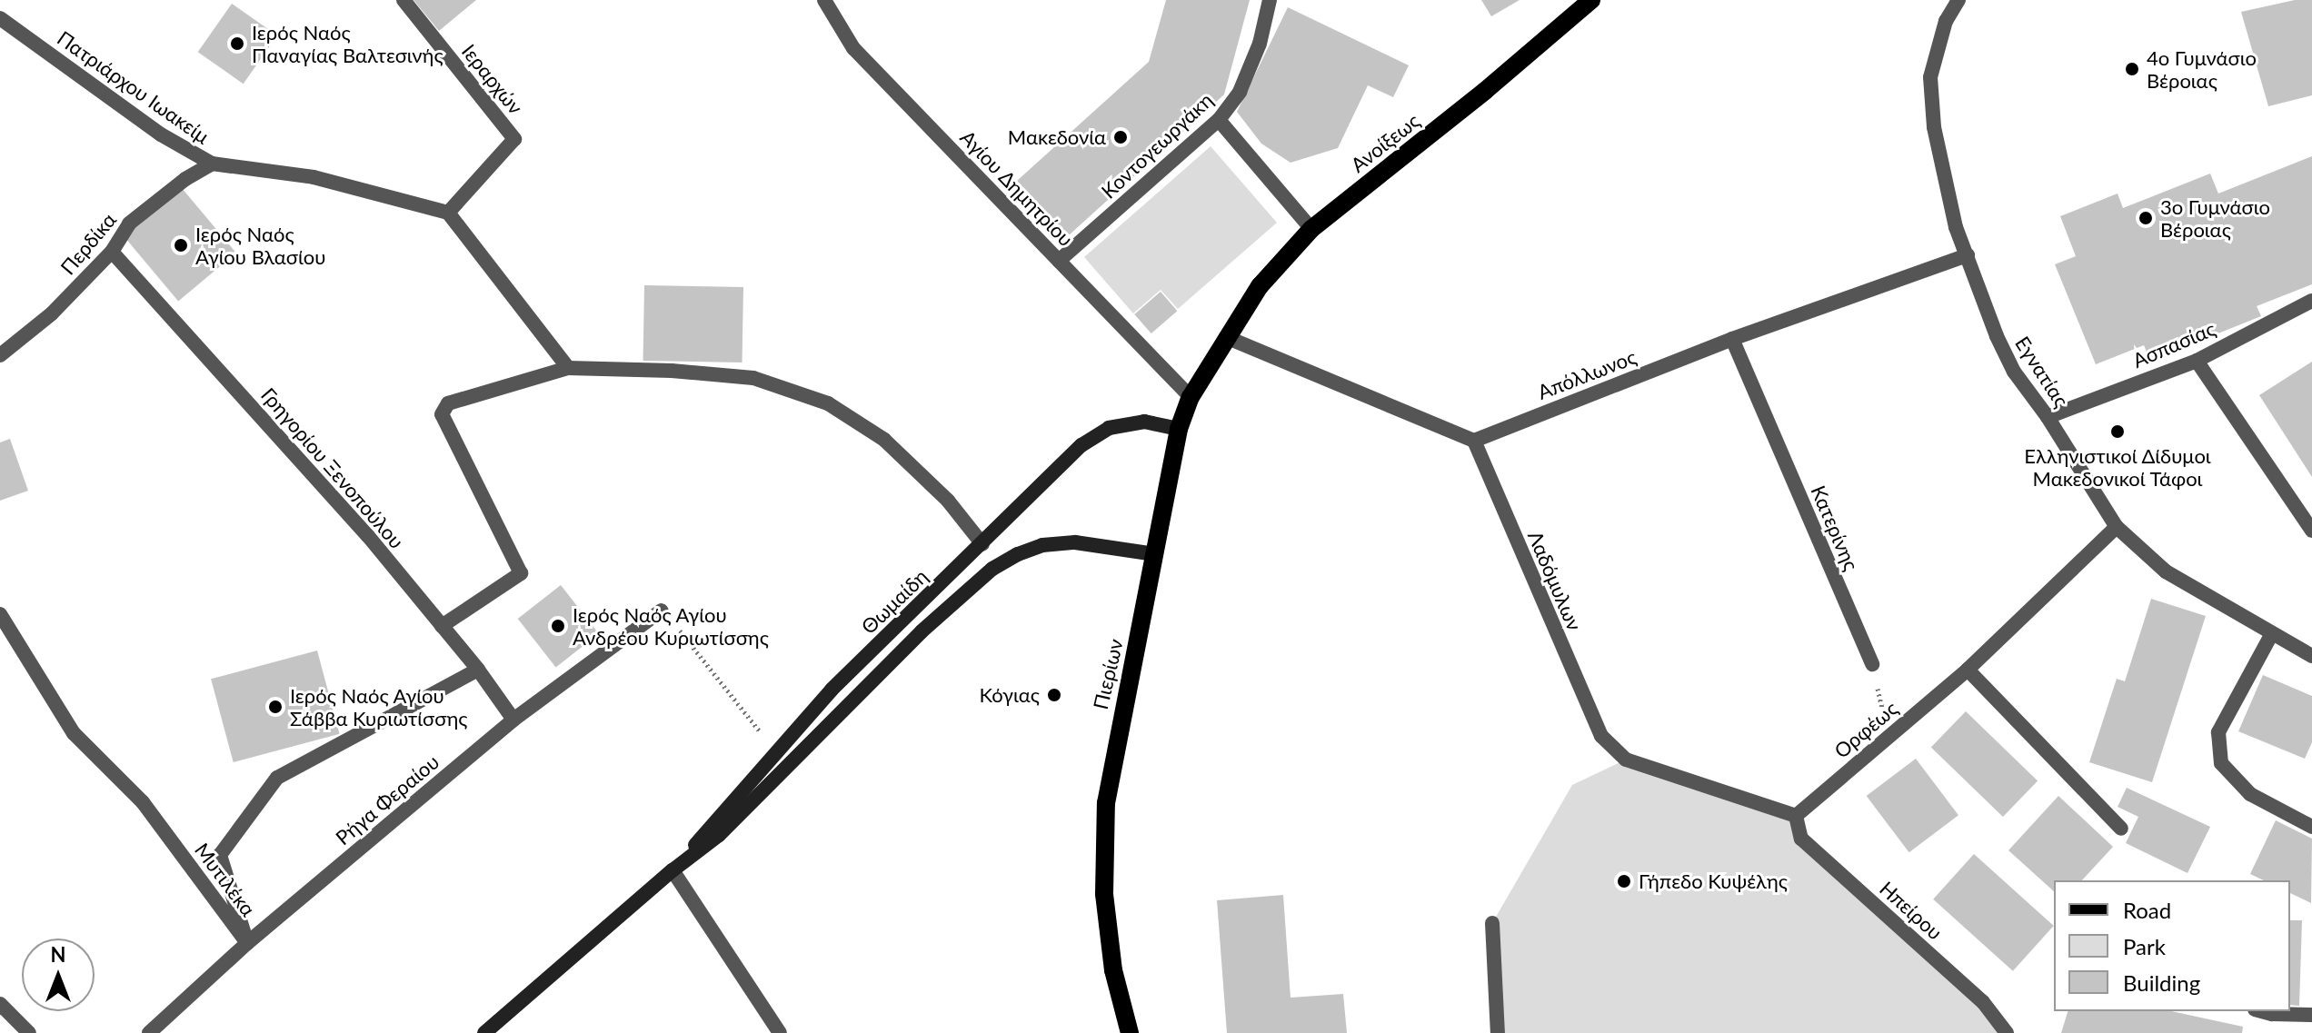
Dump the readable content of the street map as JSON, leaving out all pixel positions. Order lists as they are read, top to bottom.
{
  "streets": {
    "main road": ["Ανοίξεως", "Πιερίων"],
    "street": [
      "Ιεραρχών",
      "Πατριάρχου Ιωακείμ",
      "Κοντογεωργάκη",
      "Αγίου Δημητρίου",
      "Περδίκα",
      "Ασπασίας",
      "Εγνατίας",
      "Απόλλωνος",
      "Γρηγορίου Ξενοπούλου",
      "Κατερίνης",
      "Λαδόμυλων",
      "Θωμαίδη",
      "Ορφέως",
      "Ρήγα Φεραίου",
      "Μυτιλέκα",
      "Ηπείρου"
    ]
  },
  "crossings": [
    ["Ιεραρχών", "Πατριάρχου Ιωακείμ"],
    ["Πατριάρχου Ιωακείμ", "Περδίκα"],
    ["Ανοίξεως", "Πιερίων"],
    ["Κοντογεωργάκη", "Αγίου Δημητρίου"],
    ["Αγίου Δημητρίου", "Πιερίων"],
    ["Περδίκα", "Γρηγορίου Ξενοπούλου"],
    ["Ασπασίας", "Εγνατίας"],
    ["Εγνατίας", "Απόλλωνος"],
    ["Εγνατίας", "Ορφέως"],
    ["Απόλλωνος", "Κατερίνης"],
    ["Απόλλωνος", "Λαδόμυλων"],
    ["Γρηγορίου Ξενοπούλου", "Ρήγα Φεραίου"],
    ["Γρηγορίου Ξενοπούλου", "Μυτιλέκα"],
    ["Λαδόμυλων", "Ορφέως"],
    ["Λαδόμυλων", "Ηπείρου"],
    ["Θωμαίδη", "Πιερίων"],
    ["Ορφέως", "Ηπείρου"],
    ["Ρήγα Φεραίου", "Μυτιλέκα"]
  ],
  "places": [
    "Ιερός Ναός Παναγίας Βαλτεσινής",
    "4ο Γυμνάσιο Βέροιας",
    "Μακεδονία",
    "3ο Γυμνάσιο Βέροιας",
    "Ιερός Ναός Αγίου Βλασίου",
    "Ελληνιστικοί Δίδυμοι Μακεδονικοί Τάφοι",
    "Ιερός Ναός Αγίου Ανδρέου Κυριωτίσσης",
    "Κόγιας",
    "Ιερός Ναός Αγίου Σάββα Κυριωτίσσης",
    "Γήπεδο Κυψέλης"
  ],
  "legend": ["Road", "Park", "Building"],
  "north": "top"
}
